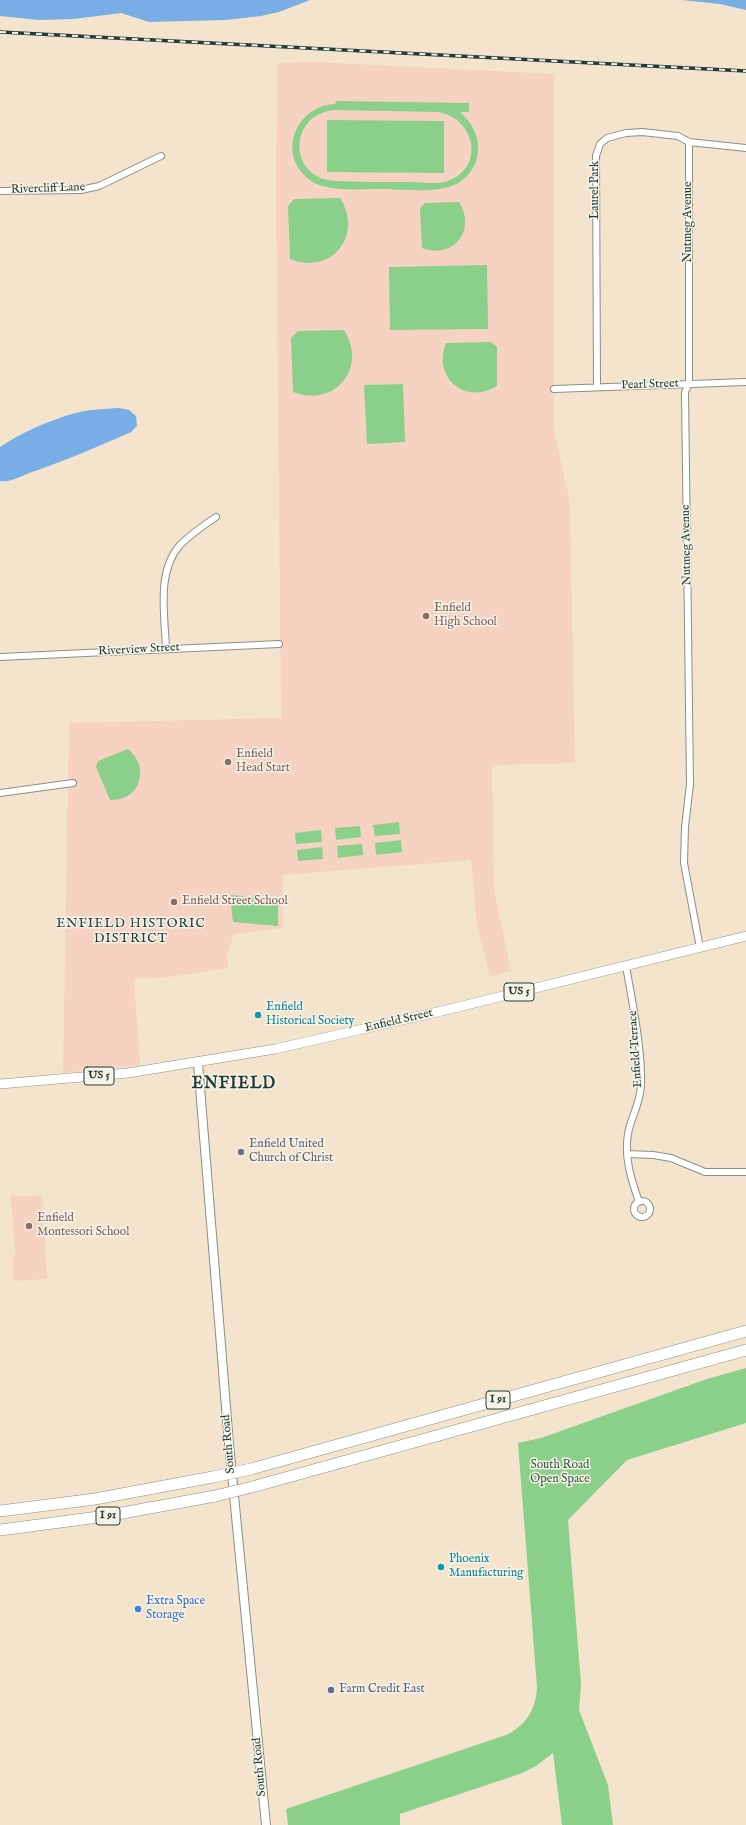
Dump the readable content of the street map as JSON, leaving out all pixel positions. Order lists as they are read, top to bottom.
{
  "streets": {
    "highway": ["I 91"],
    "main road": ["US 5", "Enfield Street", "South Road"],
    "street": [
      "Rivercliff Lane",
      "Laurel Park",
      "Nutmeg Avenue",
      "Pearl Street",
      "Riverview Street",
      "Enfield Terrace"
    ]
  },
  "crossings": [
    ["Laurel Park", "Nutmeg Avenue"],
    ["Laurel Park", "Pearl Street"],
    ["Nutmeg Avenue", "Pearl Street"],
    ["Nutmeg Avenue", "Enfield Street"],
    ["Enfield Street", "Enfield Terrace"],
    ["Enfield Street", "South Road"]
  ],
  "districts": ["ENFIELD HISTORIC DISTRICT", "ENFIELD"],
  "parks": ["South Road Open Space"],
  "places": [
    "Enfield High School",
    "Enfield Head Start",
    "Enfield Street School",
    "Enfield Historical Society",
    "Enfield United Church of Christ",
    "Enfield Montessori School",
    "Phoenix Manufacturing",
    "Extra Space Storage",
    "Farm Credit East"
  ]
}
